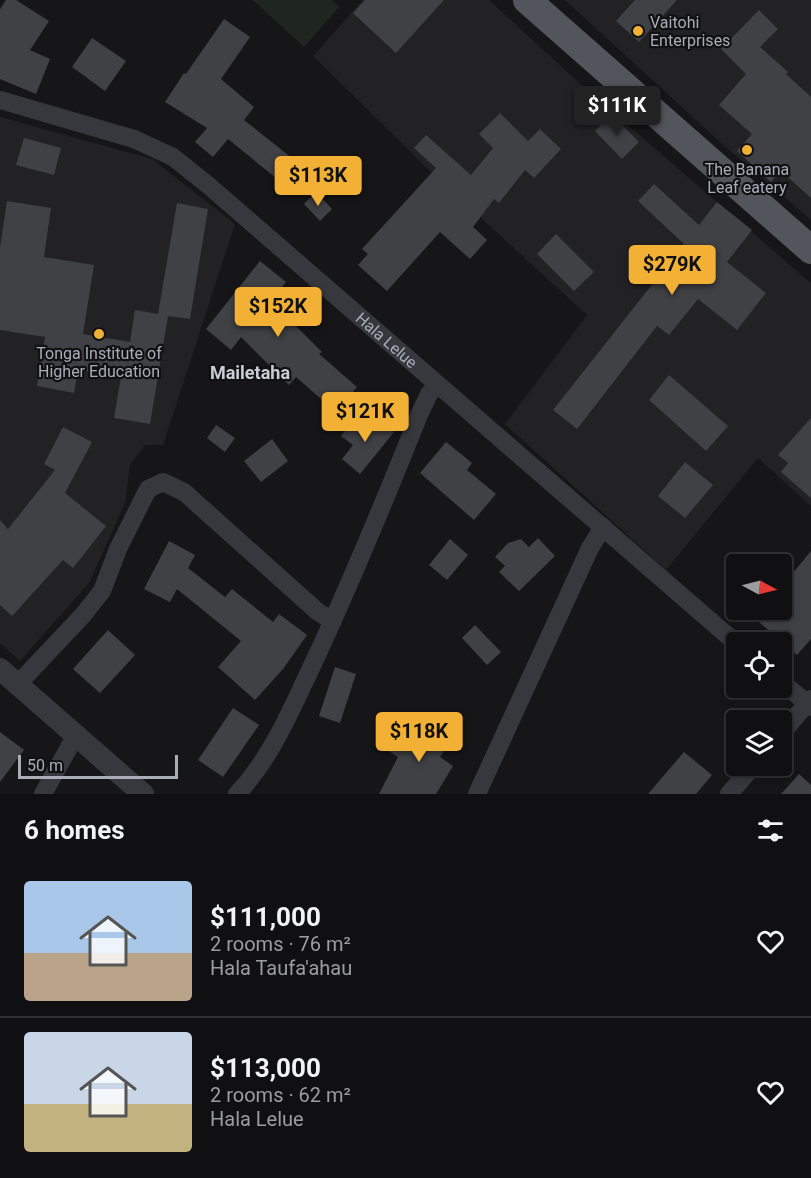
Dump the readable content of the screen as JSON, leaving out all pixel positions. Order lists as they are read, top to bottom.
{
  "streets": {
    "street": ["Hala Lelue"]
  },
  "districts": ["Mailetaha"],
  "places": ["Vaitohi Enterprises", "The Banana Leaf eatery", "Tonga Institute of Higher Education"],
  "scale_bar": "50 m",
  "north": "right",
  "page": {
    "price": [
      "$111K",
      "$113K",
      "$279K",
      "$152K",
      "$121K",
      "$118K"
    ],
    "scale": "50 m",
    "heading": "6 homes",
    "list": [
      {
        "name": "$111,000",
        "note": "2 rooms · 76 m² · Hala Taufa'ahau"
      },
      {
        "name": "$113,000",
        "note": "2 rooms · 62 m² · Hala Lelue"
      }
    ]
  }
}
